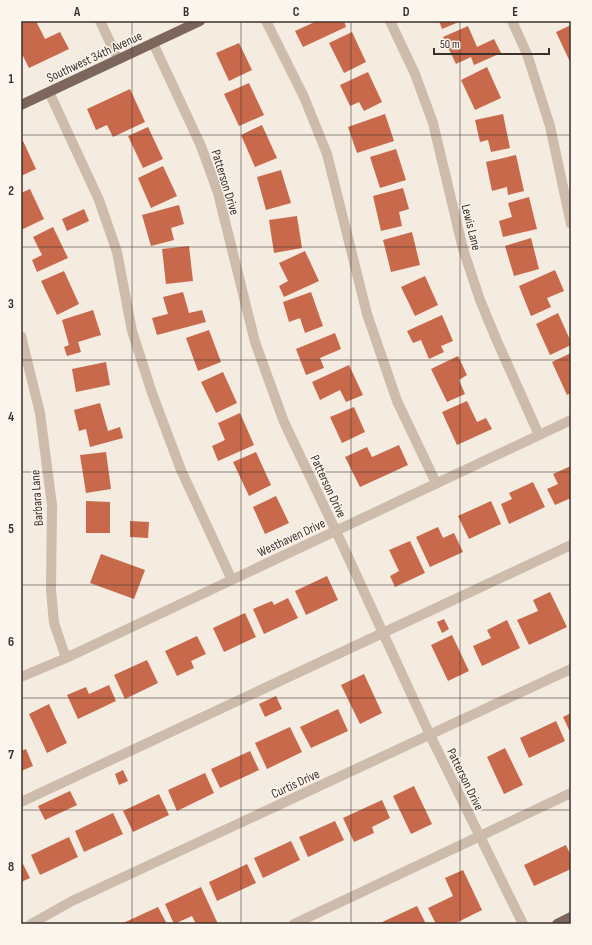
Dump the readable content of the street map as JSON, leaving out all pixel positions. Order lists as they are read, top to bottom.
{
  "streets": {
    "main road": ["Southwest 34th Avenue"],
    "street": [
      "Patterson Drive",
      "Lewis Lane",
      "Barbara Lane",
      "Westhaven Drive",
      "Curtis Drive"
    ]
  },
  "crossings": [
    ["Southwest 34th Avenue", "Patterson Drive"],
    ["Patterson Drive", "Westhaven Drive"],
    ["Patterson Drive", "Curtis Drive"],
    ["Lewis Lane", "Westhaven Drive"],
    ["Barbara Lane", "Westhaven Drive"]
  ],
  "scale_bar": "50 m",
  "grid": {
    "columns": [
      "A",
      "B",
      "C",
      "D",
      "E"
    ],
    "rows": [
      "1",
      "2",
      "3",
      "4",
      "5",
      "6",
      "7",
      "8"
    ]
  }
}
